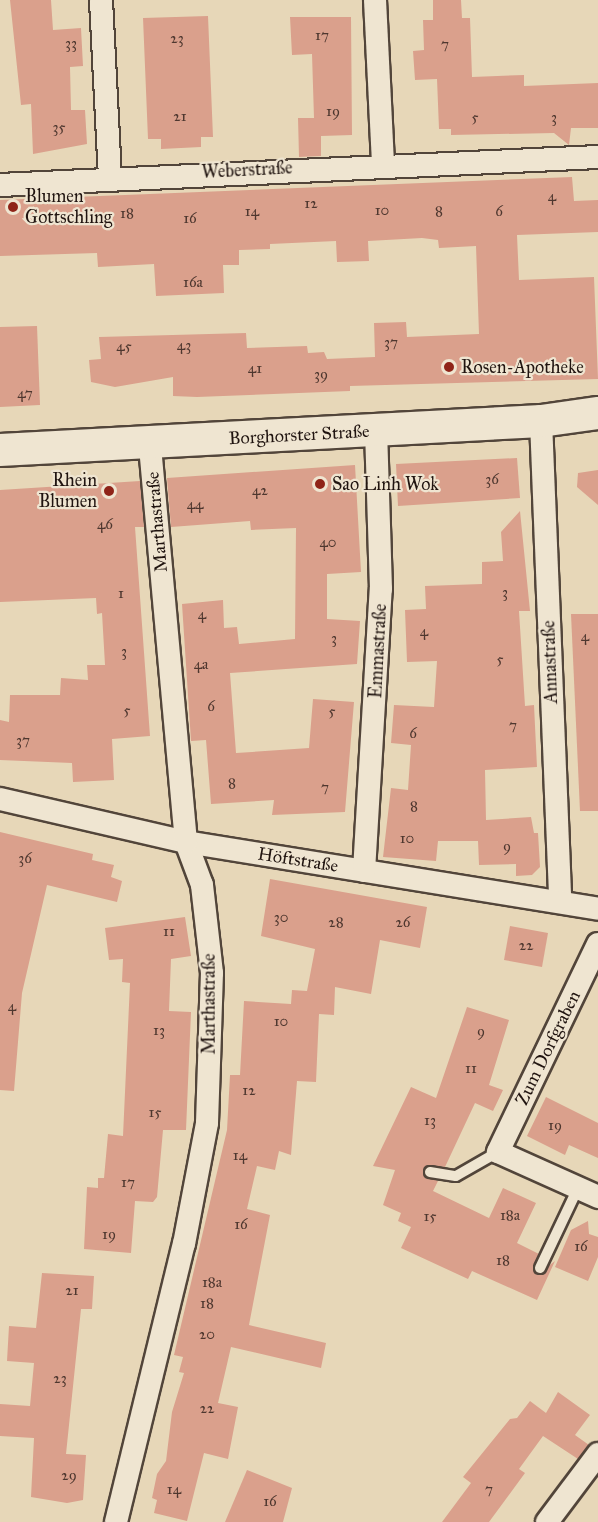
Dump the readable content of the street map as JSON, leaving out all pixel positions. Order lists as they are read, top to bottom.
{
  "streets": {
    "main road": ["Borghorster Straße"],
    "street": [
      "Weberstraße",
      "Marthastraße",
      "Emmastraße",
      "Annastraße",
      "Höftstraße",
      "Zum Dorfgraben"
    ]
  },
  "crossings": [
    ["Borghorster Straße", "Marthastraße"],
    ["Borghorster Straße", "Emmastraße"],
    ["Borghorster Straße", "Annastraße"],
    ["Marthastraße", "Höftstraße"],
    ["Emmastraße", "Höftstraße"],
    ["Annastraße", "Höftstraße"]
  ],
  "places": [
    "Blumen Gottschling",
    "Rosen-Apotheke",
    "Sao Linh Wok",
    "Rhein Blumen"
  ],
  "house_numbers": [
    "17",
    "23",
    "33",
    "7",
    "19",
    "21",
    "5",
    "3",
    "35",
    "4",
    "12",
    "10",
    "14",
    "8",
    "6",
    "18",
    "16",
    "16a",
    "37",
    "43",
    "45",
    "41",
    "39",
    "47",
    "36",
    "42",
    "44",
    "46",
    "40",
    "3",
    "1",
    "4",
    "4",
    "4",
    "3",
    "3",
    "5",
    "4a",
    "6",
    "5",
    "5",
    "7",
    "6",
    "37",
    "8",
    "7",
    "8",
    "10",
    "9",
    "36",
    "30",
    "28",
    "26",
    "11",
    "22",
    "4",
    "10",
    "13",
    "9",
    "11",
    "12",
    "15",
    "13",
    "19",
    "14",
    "17",
    "18a",
    "15",
    "16",
    "19",
    "16",
    "18",
    "18a",
    "21",
    "18",
    "20",
    "23",
    "22",
    "29",
    "14",
    "7",
    "16"
  ]
}
